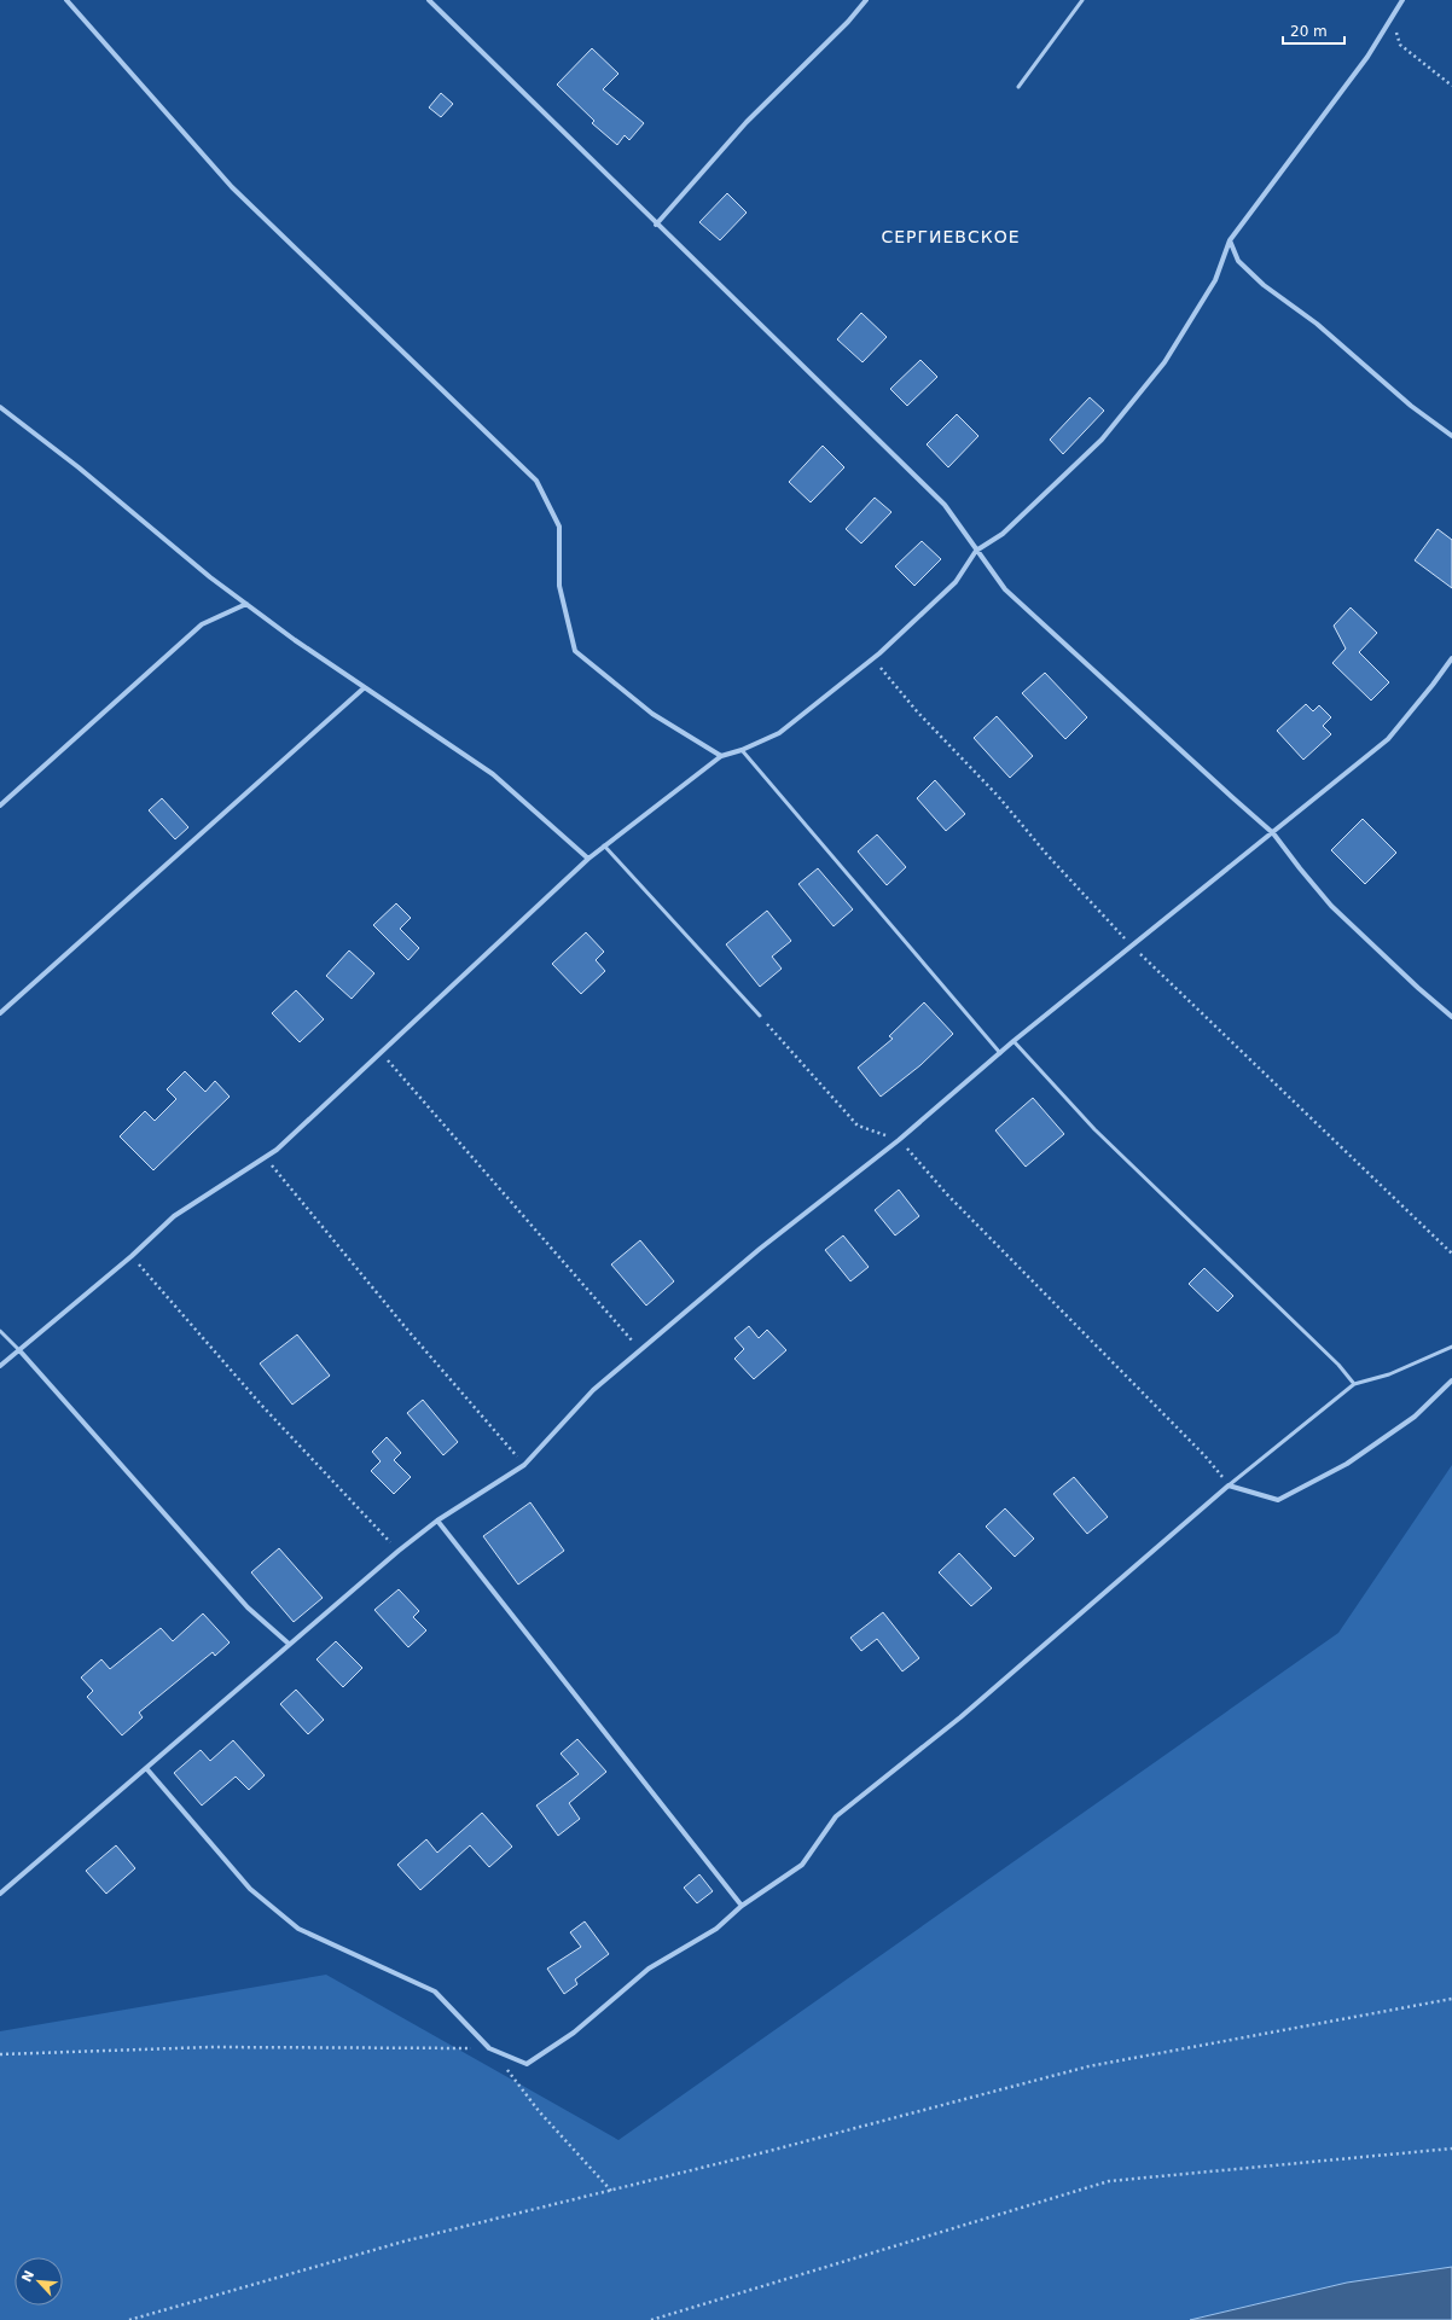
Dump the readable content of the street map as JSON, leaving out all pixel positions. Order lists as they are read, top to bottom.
{
  "districts": ["СЕРГИЕВСКОЕ"],
  "scale_bar": "20 m",
  "north": "top left"
}
